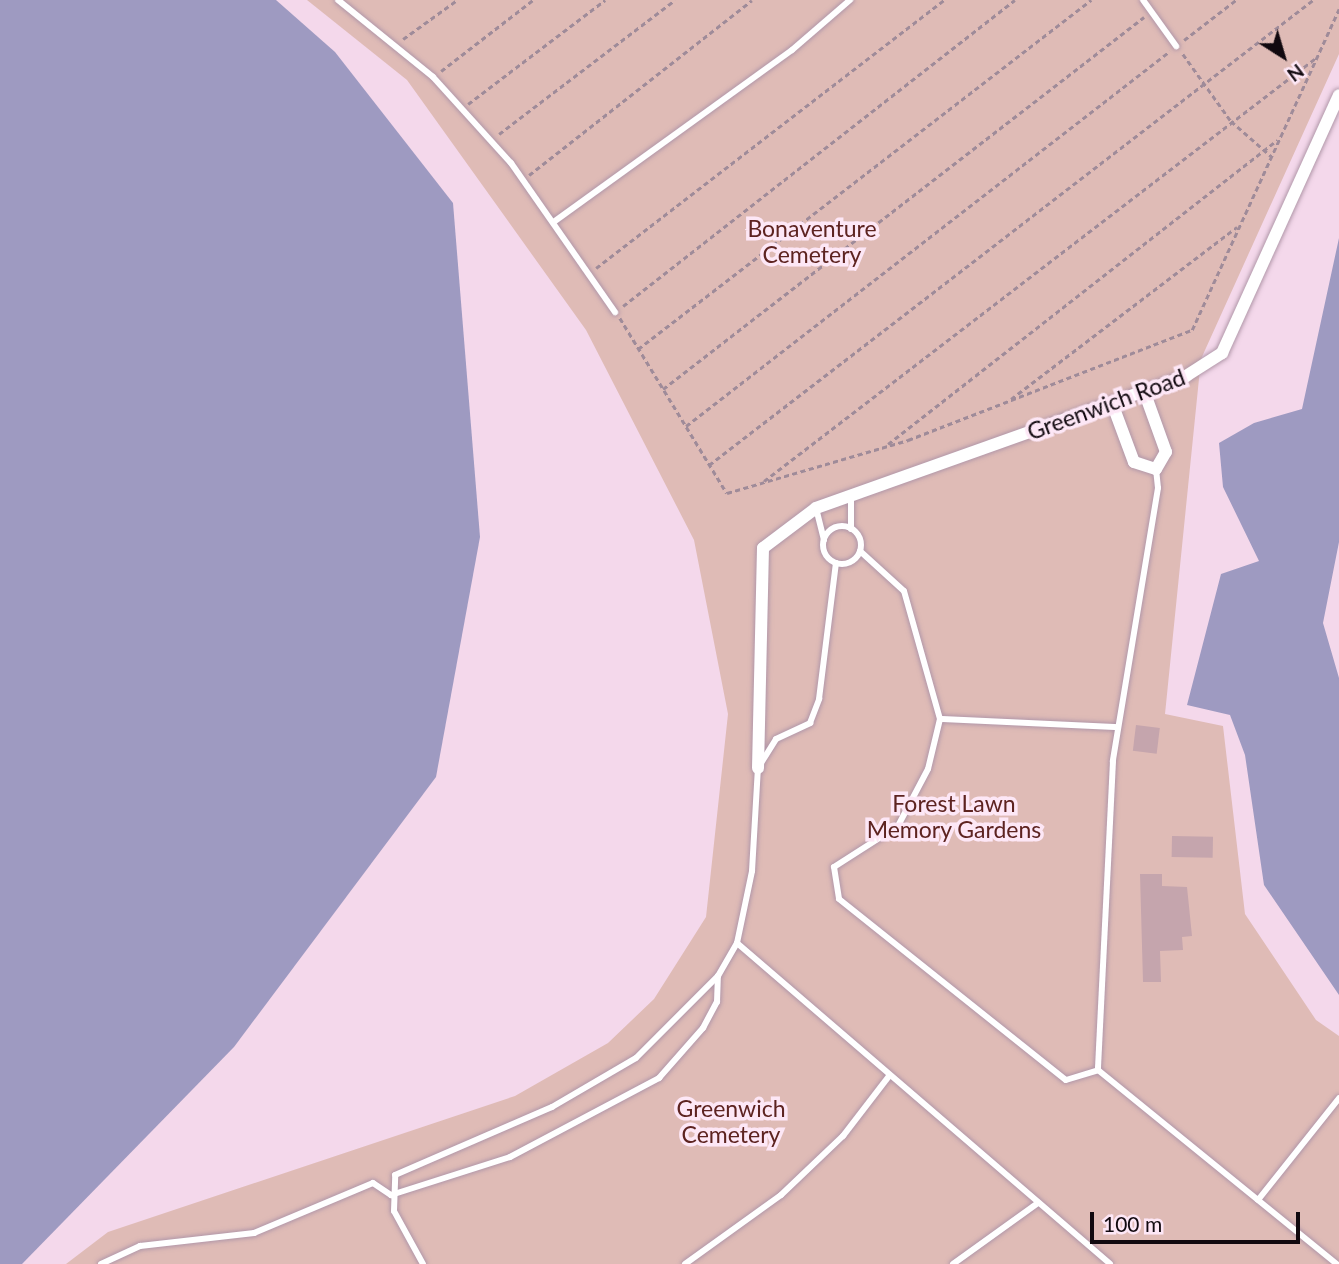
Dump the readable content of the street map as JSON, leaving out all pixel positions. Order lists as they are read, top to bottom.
{
  "streets": {
    "street": ["Greenwich Road"]
  },
  "parks": ["Bonaventure Cemetery", "Forest Lawn Memory Gardens", "Greenwich Cemetery"],
  "scale_bar": "100 m",
  "north": "bottom right"
}
